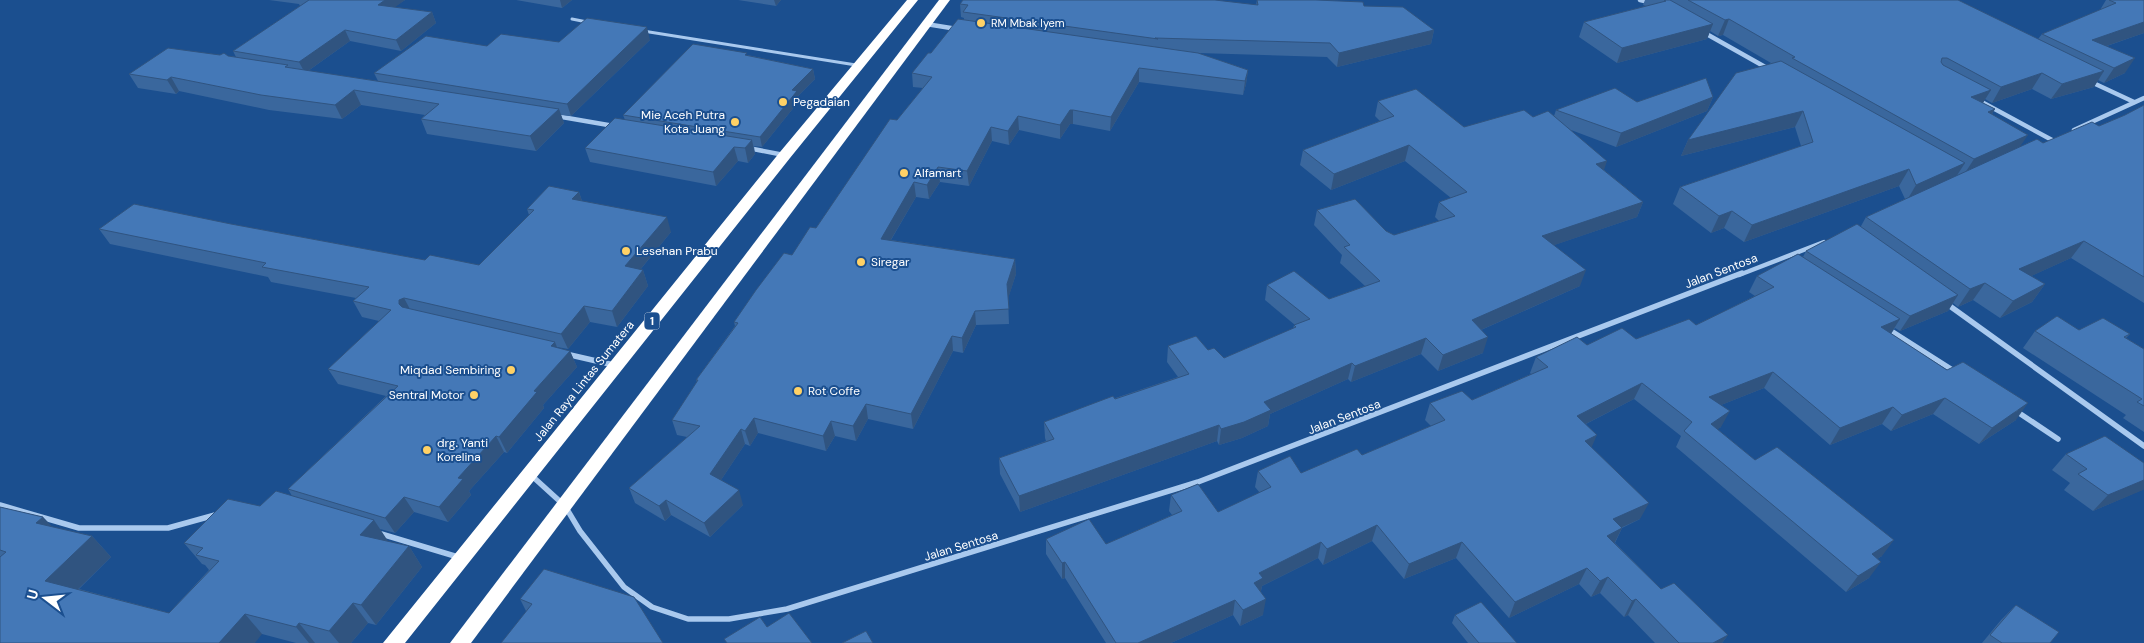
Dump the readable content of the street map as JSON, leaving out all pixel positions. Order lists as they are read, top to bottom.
{
  "streets": {
    "highway": ["1", "Jalan Raya Lintas Sumatera"],
    "street": ["Jalan Sentosa"]
  },
  "crossings": [
    ["Jalan Sentosa", "Jalan Raya Lintas Sumatera"]
  ],
  "places": [
    "RM Mbak Iyem",
    "Pegadaian",
    "Mie Aceh Putra Kota Juang",
    "Alfamart",
    "Lesehan Prabu",
    "Siregar",
    "Miqdad Sembiring",
    "Rot Coffe",
    "Sentral Motor",
    "drg. Yanti Korelina"
  ],
  "north": "left"
}
